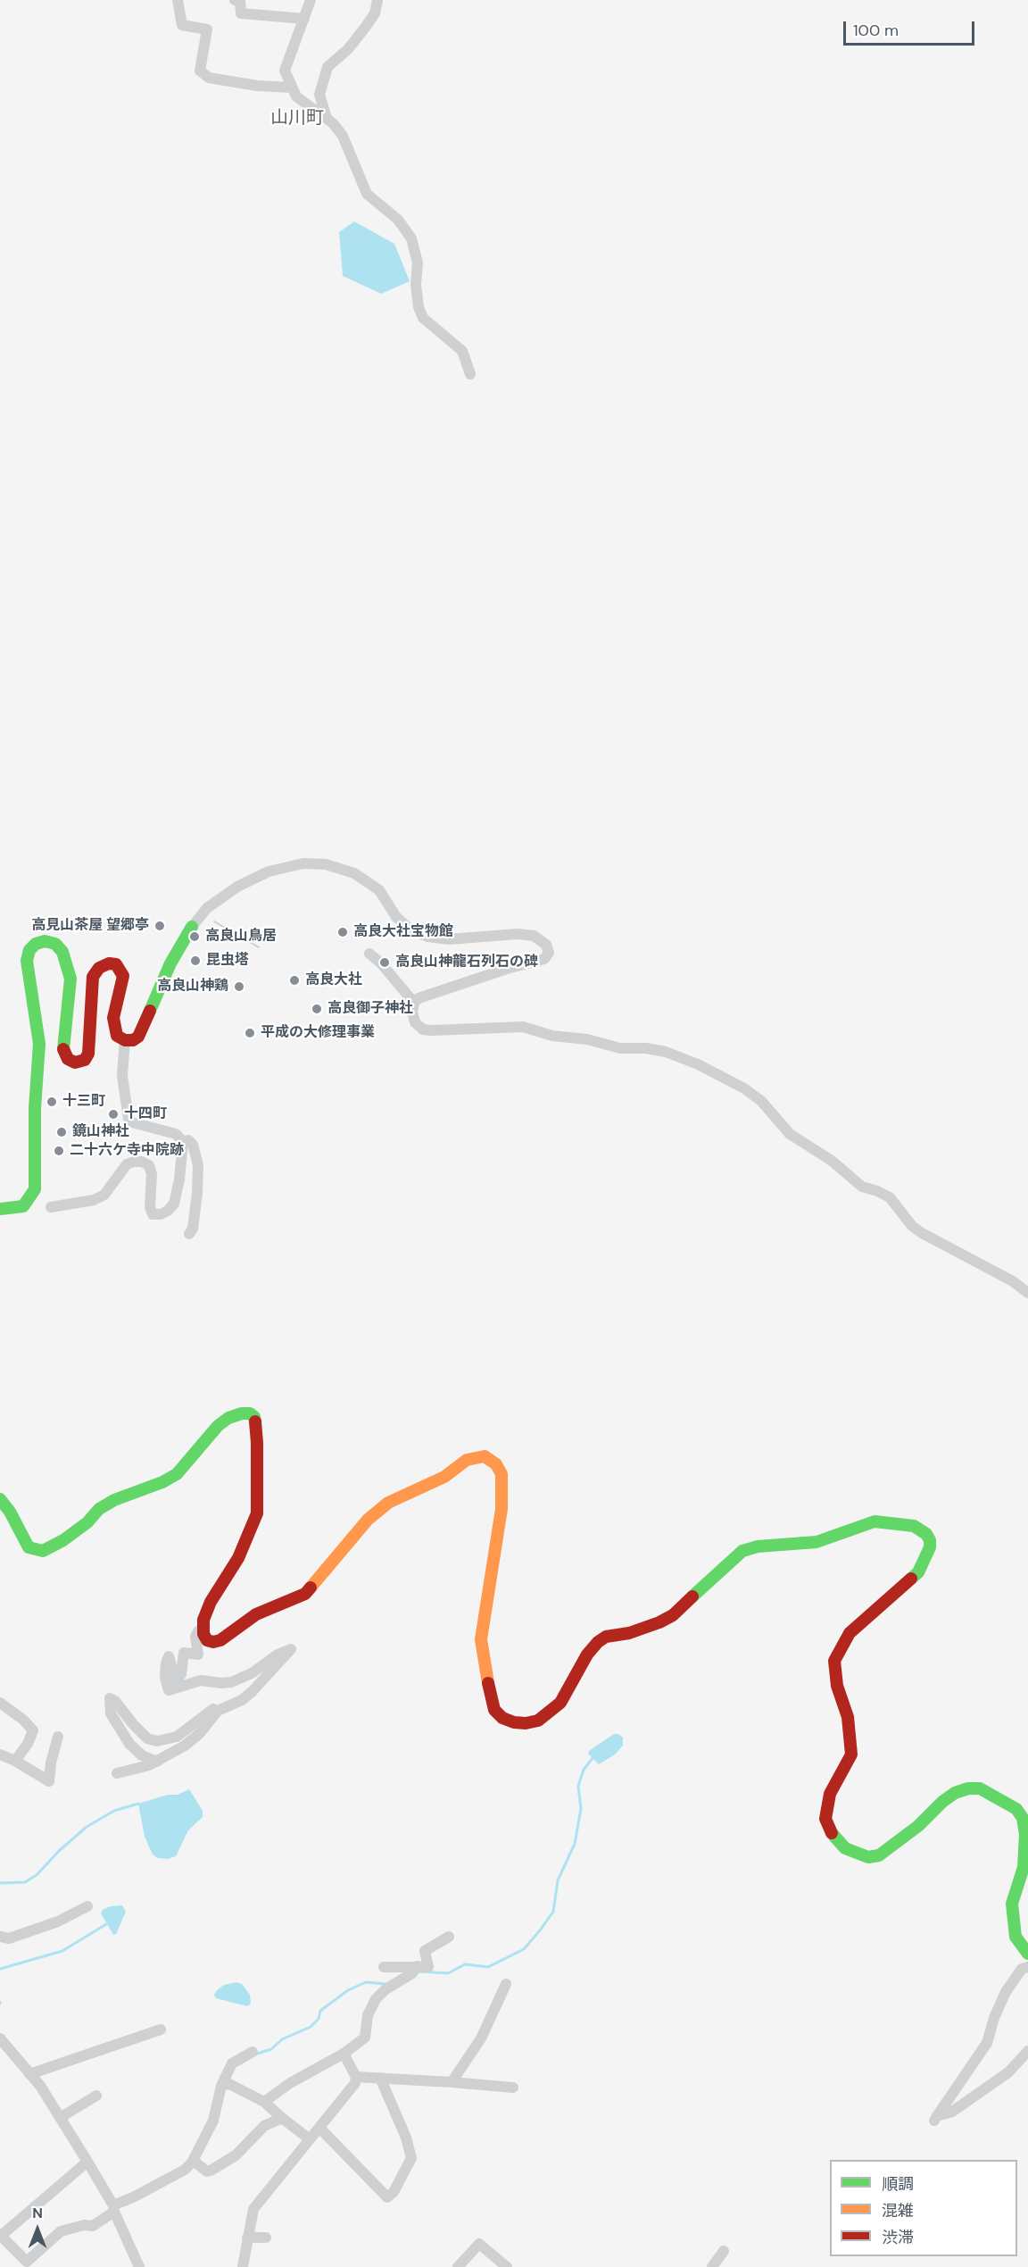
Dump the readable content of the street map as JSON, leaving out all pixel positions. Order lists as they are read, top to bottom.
{
  "districts": ["山川町"],
  "places": [
    "高見山茶屋 望郷亭",
    "高良大社宝物館",
    "高良山鳥居",
    "昆虫塔",
    "高良山神龍石列石の碑",
    "高良大社",
    "高良山神鶏",
    "高良御子神社",
    "平成の大修理事業",
    "十三町",
    "十四町",
    "鏡山神社",
    "二十六ケ寺中院跡"
  ],
  "legend": ["順調", "混雑", "渋滞"],
  "scale_bar": "100 m",
  "north": "top"
}
